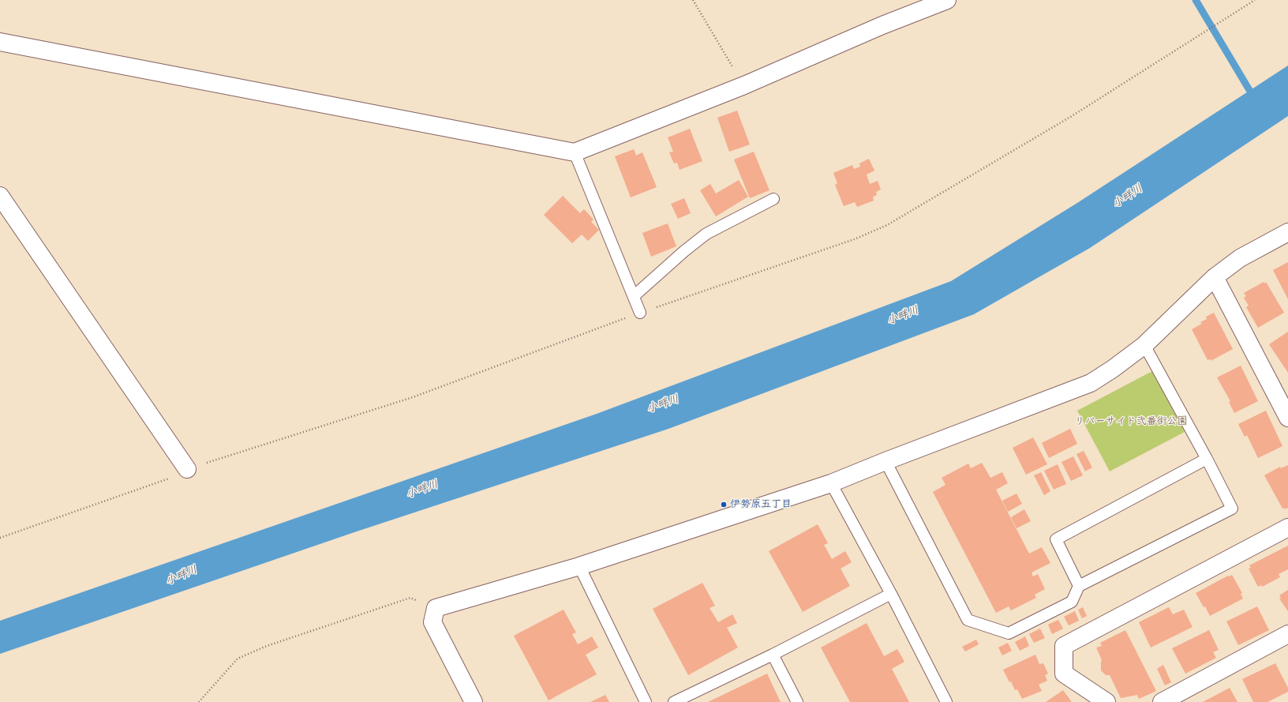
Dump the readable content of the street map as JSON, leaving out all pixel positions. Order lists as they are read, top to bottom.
{
  "water": ["小畔川"],
  "parks": ["リバーサイド弐番街公園"],
  "places": ["伊勢原五丁目"]
}
